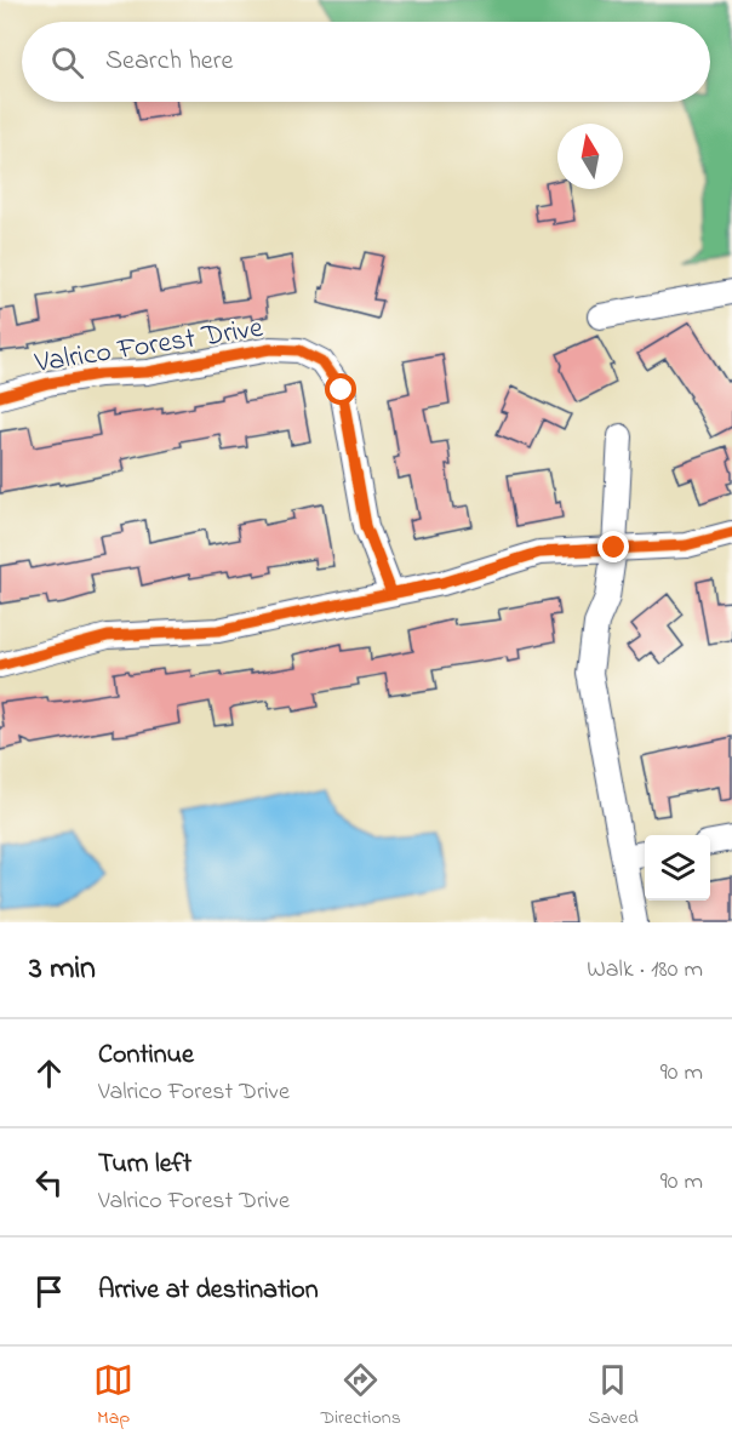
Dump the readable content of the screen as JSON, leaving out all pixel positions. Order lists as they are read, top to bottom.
{
  "streets": {
    "street": ["Valrico Forest Drive"]
  },
  "north": "top",
  "page": {
    "search": "Search here",
    "heading": ["3 min", "Walk · 180 m"],
    "list": [
      ["Continue", "Valrico Forest Drive", "90 m"],
      ["Turn left", "Valrico Forest Drive", "90 m"],
      "Arrive at destination"
    ],
    "nav": ["Map", "Directions", "Saved"]
  }
}
